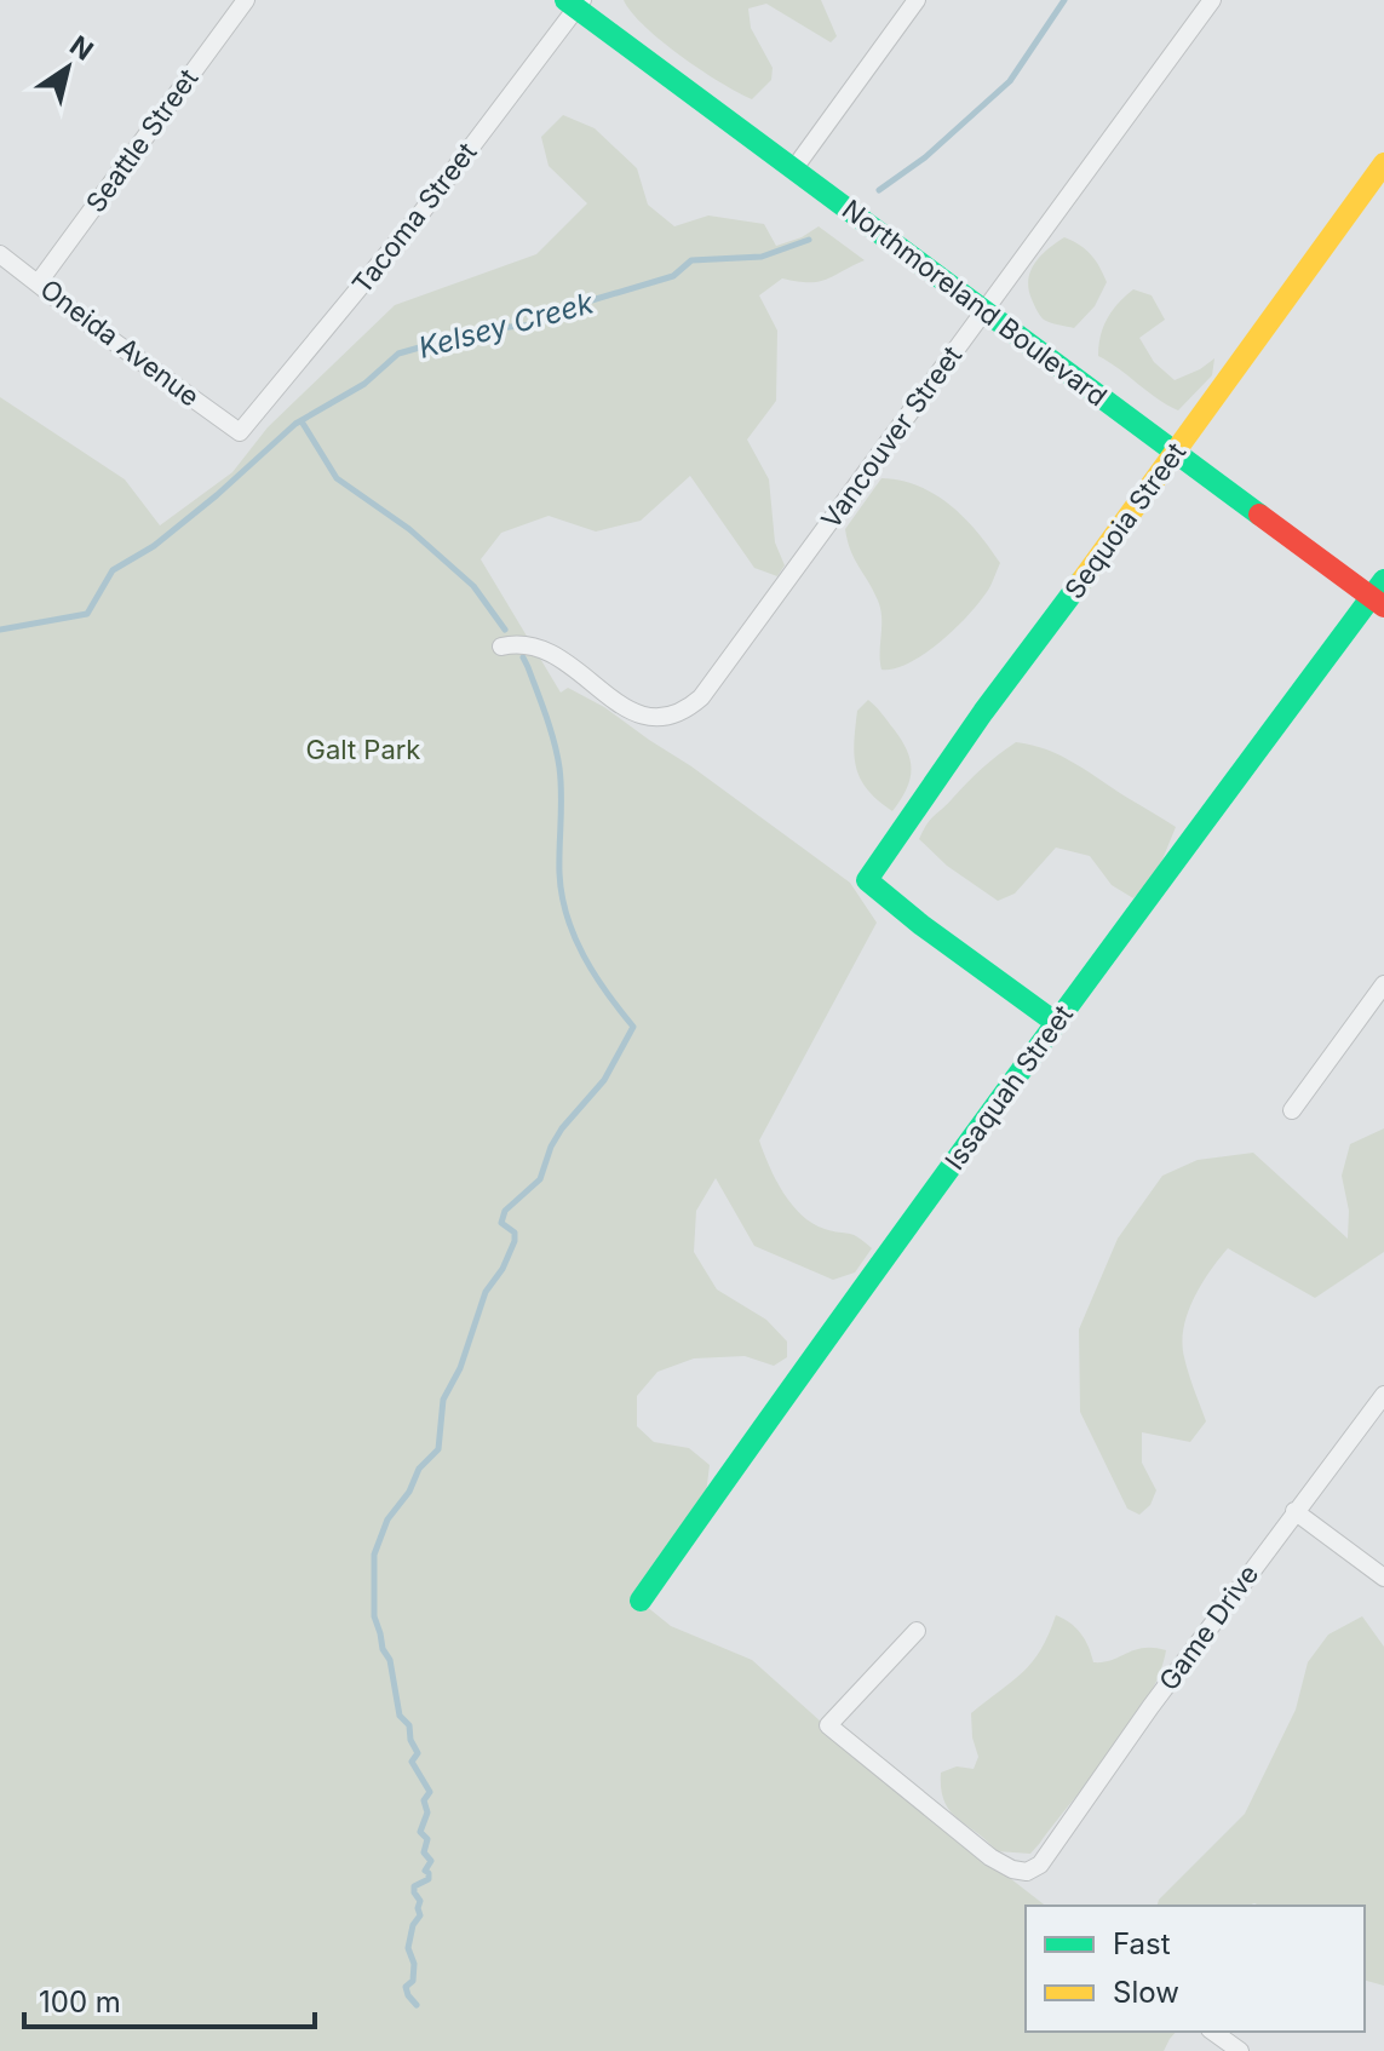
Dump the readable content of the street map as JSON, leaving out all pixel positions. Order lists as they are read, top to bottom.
{
  "streets": {
    "street": [
      "Seattle Street",
      "Tacoma Street",
      "Northmoreland Boulevard",
      "Oneida Avenue",
      "Vancouver Street",
      "Sequoia Street",
      "Issaquah Street",
      "Game Drive"
    ]
  },
  "crossings": [
    ["Seattle Street", "Oneida Avenue"],
    ["Tacoma Street", "Northmoreland Boulevard"],
    ["Tacoma Street", "Oneida Avenue"],
    ["Northmoreland Boulevard", "Vancouver Street"],
    ["Northmoreland Boulevard", "Sequoia Street"],
    ["Northmoreland Boulevard", "Issaquah Street"],
    ["Sequoia Street", "Issaquah Street"]
  ],
  "water": ["Kelsey Creek"],
  "parks": ["Galt Park"],
  "legend": ["Fast", "Slow"],
  "scale_bar": "100 m",
  "north": "top right"
}
